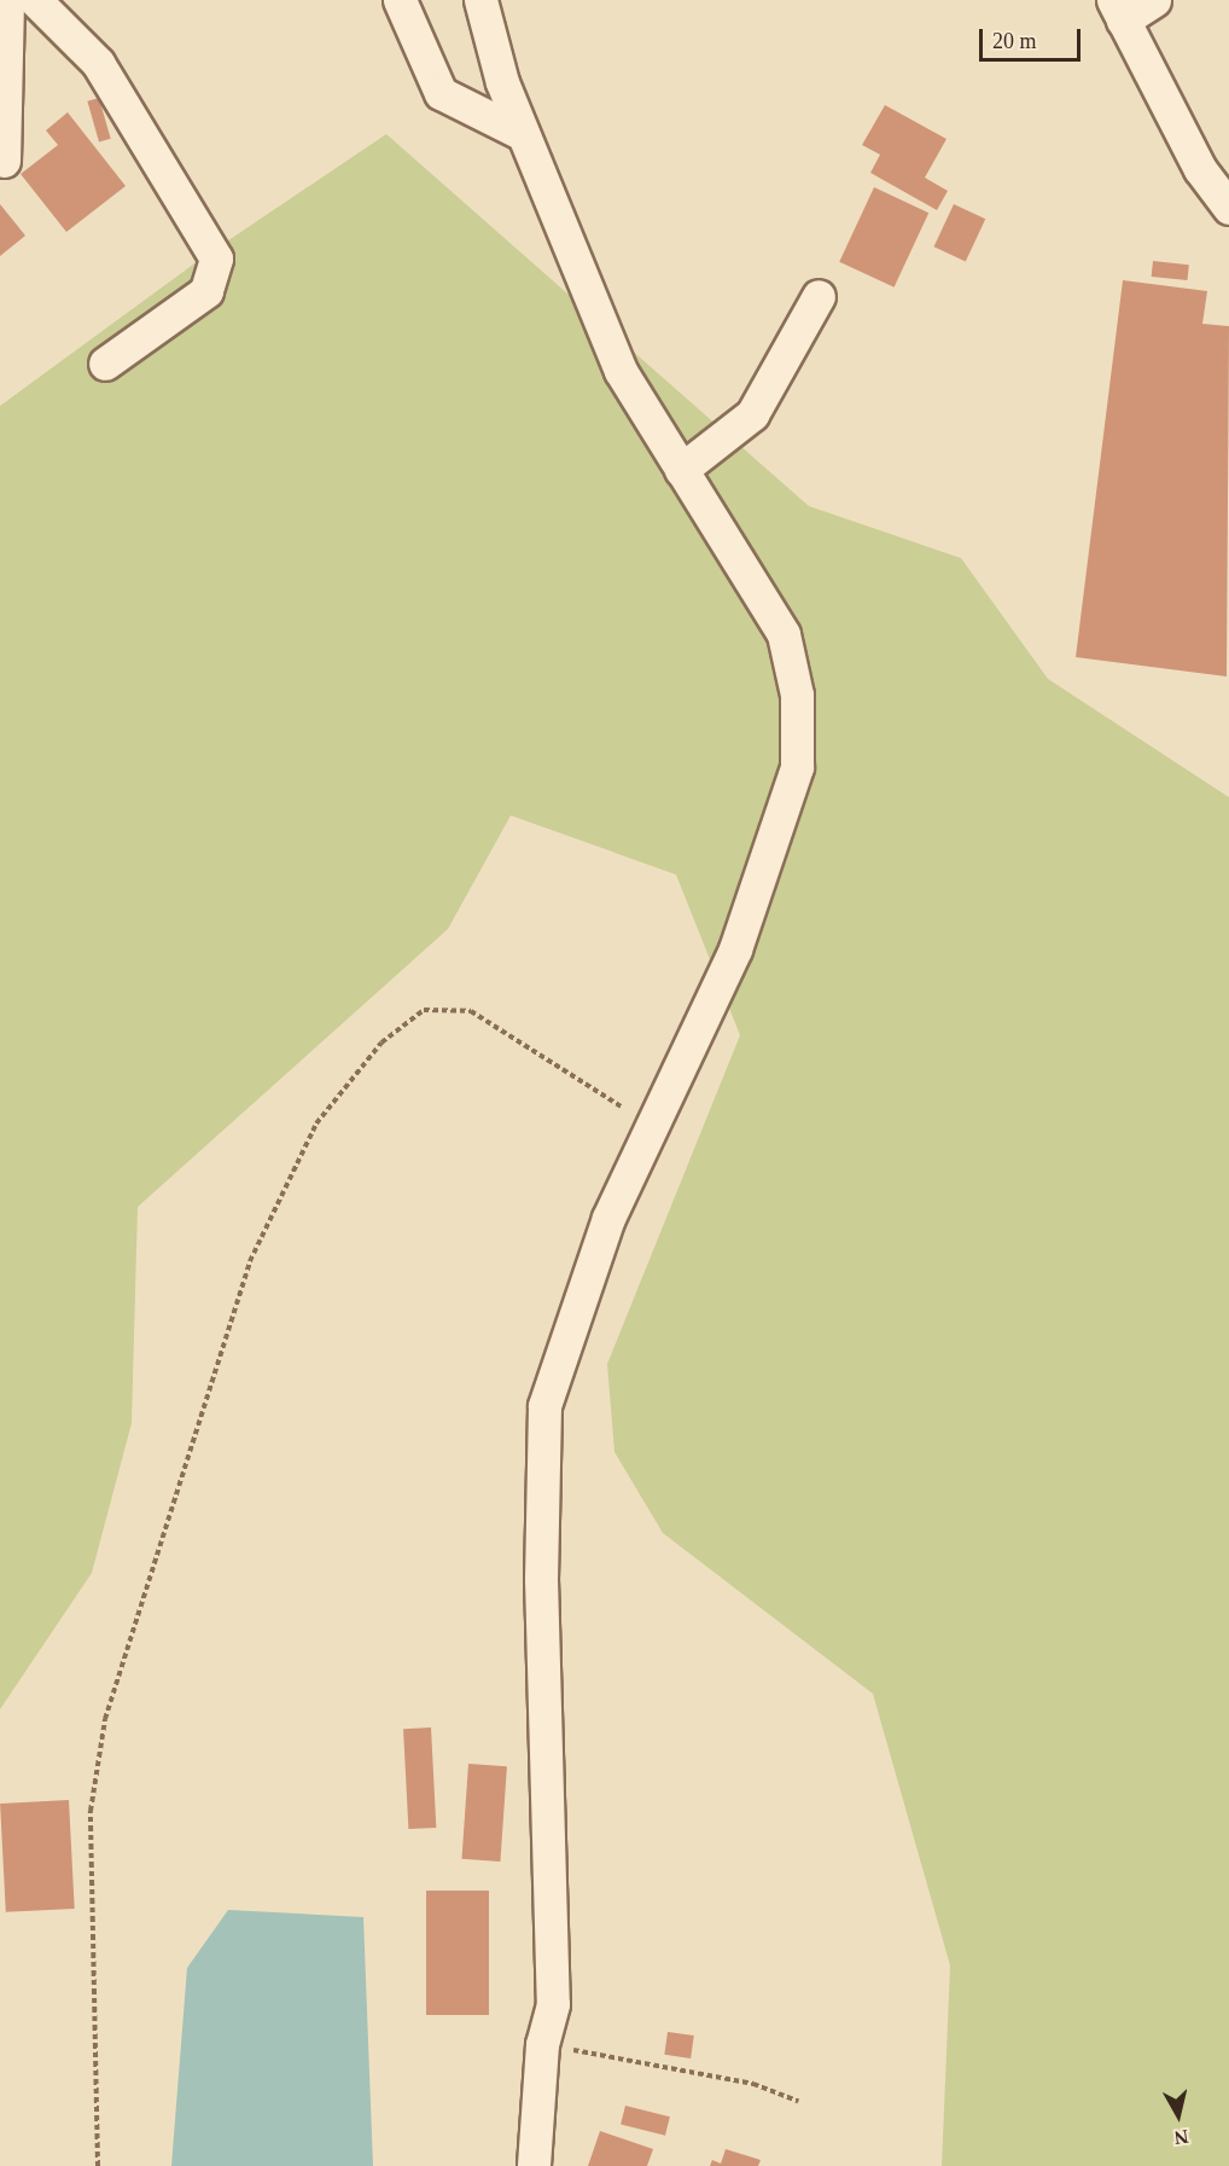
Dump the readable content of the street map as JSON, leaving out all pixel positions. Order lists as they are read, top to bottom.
{
  "scale_bar": "20 m",
  "north": "bottom"
}
